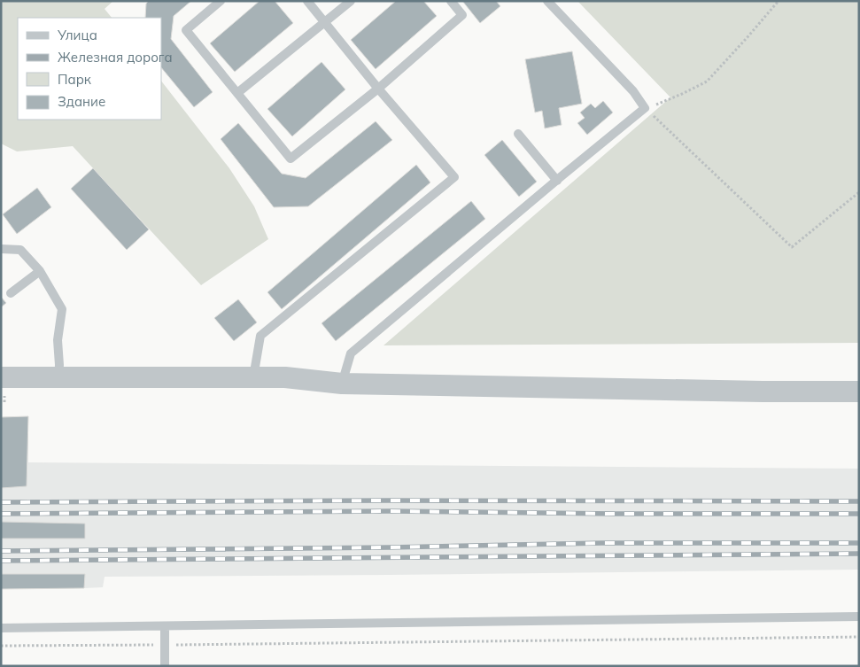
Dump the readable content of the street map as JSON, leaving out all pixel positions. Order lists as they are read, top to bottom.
{
  "legend": [
    "Улица",
    "Железная дорога",
    "Парк",
    "Здание"
  ]
}
